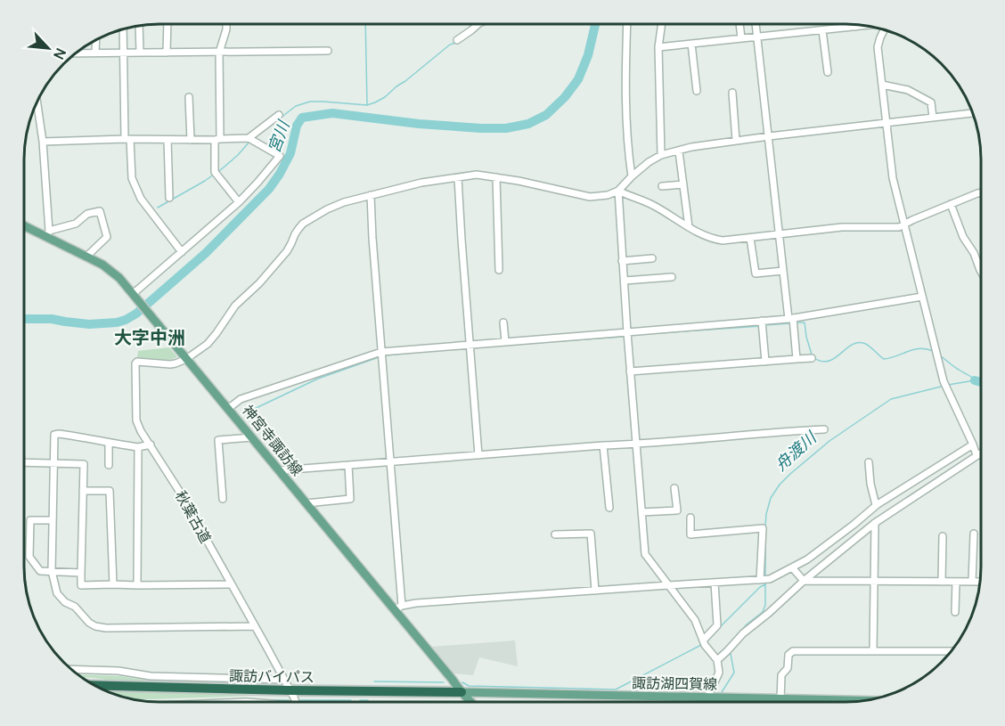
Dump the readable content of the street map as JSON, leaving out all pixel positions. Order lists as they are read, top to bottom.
{
  "streets": {
    "highway": ["諏訪バイパス"],
    "main road": ["神宮寺諏訪線", "諏訪湖四賀線"],
    "street": ["秋葉古道"]
  },
  "crossings": [
    ["神宮寺諏訪線", "秋葉古道"],
    ["神宮寺諏訪線", "諏訪バイパス"],
    ["神宮寺諏訪線", "諏訪湖四賀線"],
    ["秋葉古道", "諏訪バイパス"],
    ["諏訪バイパス", "諏訪湖四賀線"]
  ],
  "districts": ["大字中洲"],
  "water": ["宮川", "舟渡川"],
  "north": "bottom right"
}
